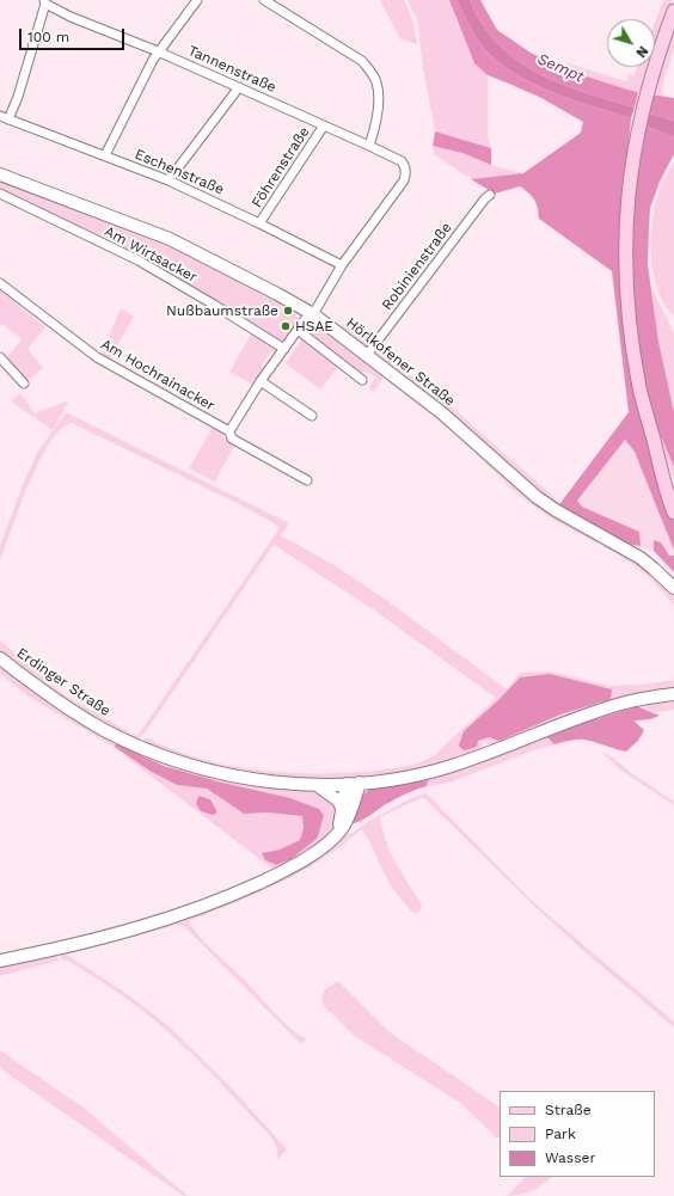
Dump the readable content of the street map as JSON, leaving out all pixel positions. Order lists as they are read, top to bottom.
{
  "streets": {
    "street": [
      "Tannenstraße",
      "Föhrenstraße",
      "Eschenstraße",
      "Am Wirtsacker",
      "Robinienstraße",
      "Hörlkofener Straße",
      "Am Hochrainacker",
      "Erdinger Straße"
    ]
  },
  "crossings": [
    ["Tannenstraße", "Föhrenstraße"],
    ["Tannenstraße", "Eschenstraße"],
    ["Föhrenstraße", "Eschenstraße"],
    ["Robinienstraße", "Hörlkofener Straße"]
  ],
  "water": ["Sempt"],
  "places": ["Nußbaumstraße", "HSAE"],
  "legend": ["Straße", "Park", "Wasser"],
  "scale_bar": "100 m",
  "north": "bottom right"
}
